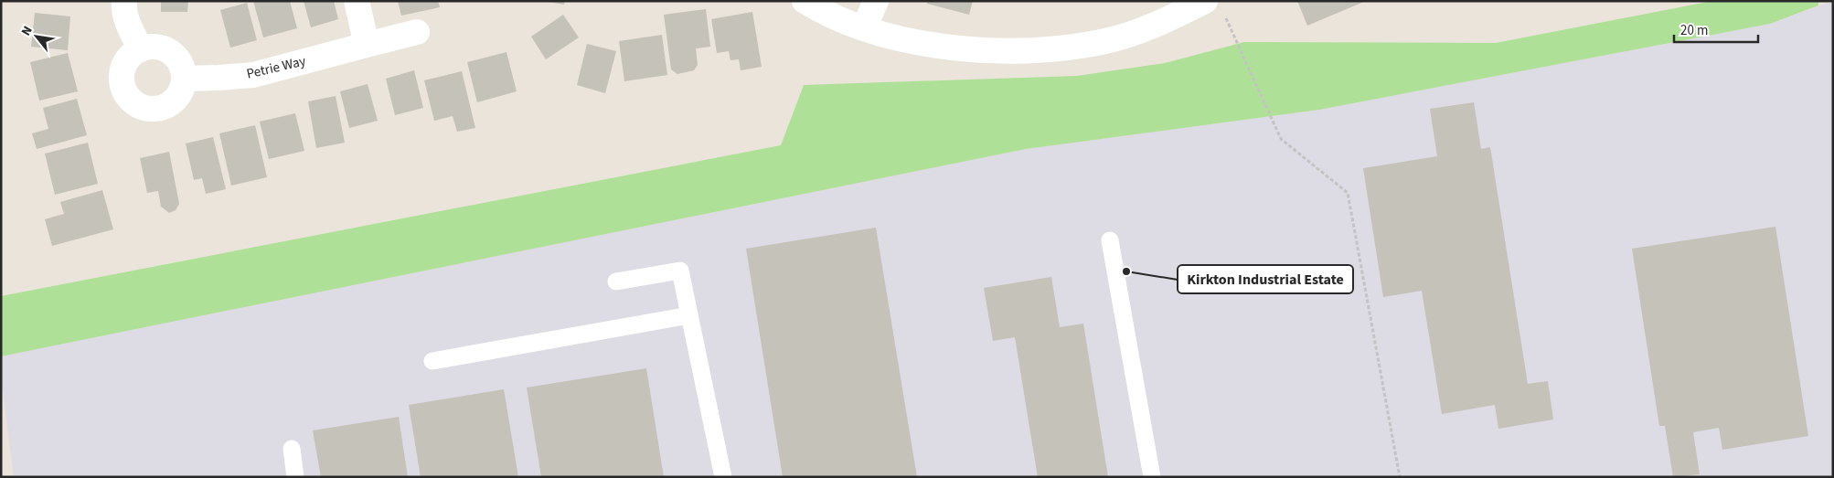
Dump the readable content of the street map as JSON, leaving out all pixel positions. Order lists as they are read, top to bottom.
{
  "streets": {
    "street": ["Petrie Way"]
  },
  "places": ["Kirkton Industrial Estate"],
  "scale_bar": "20 m",
  "north": "top left"
}
